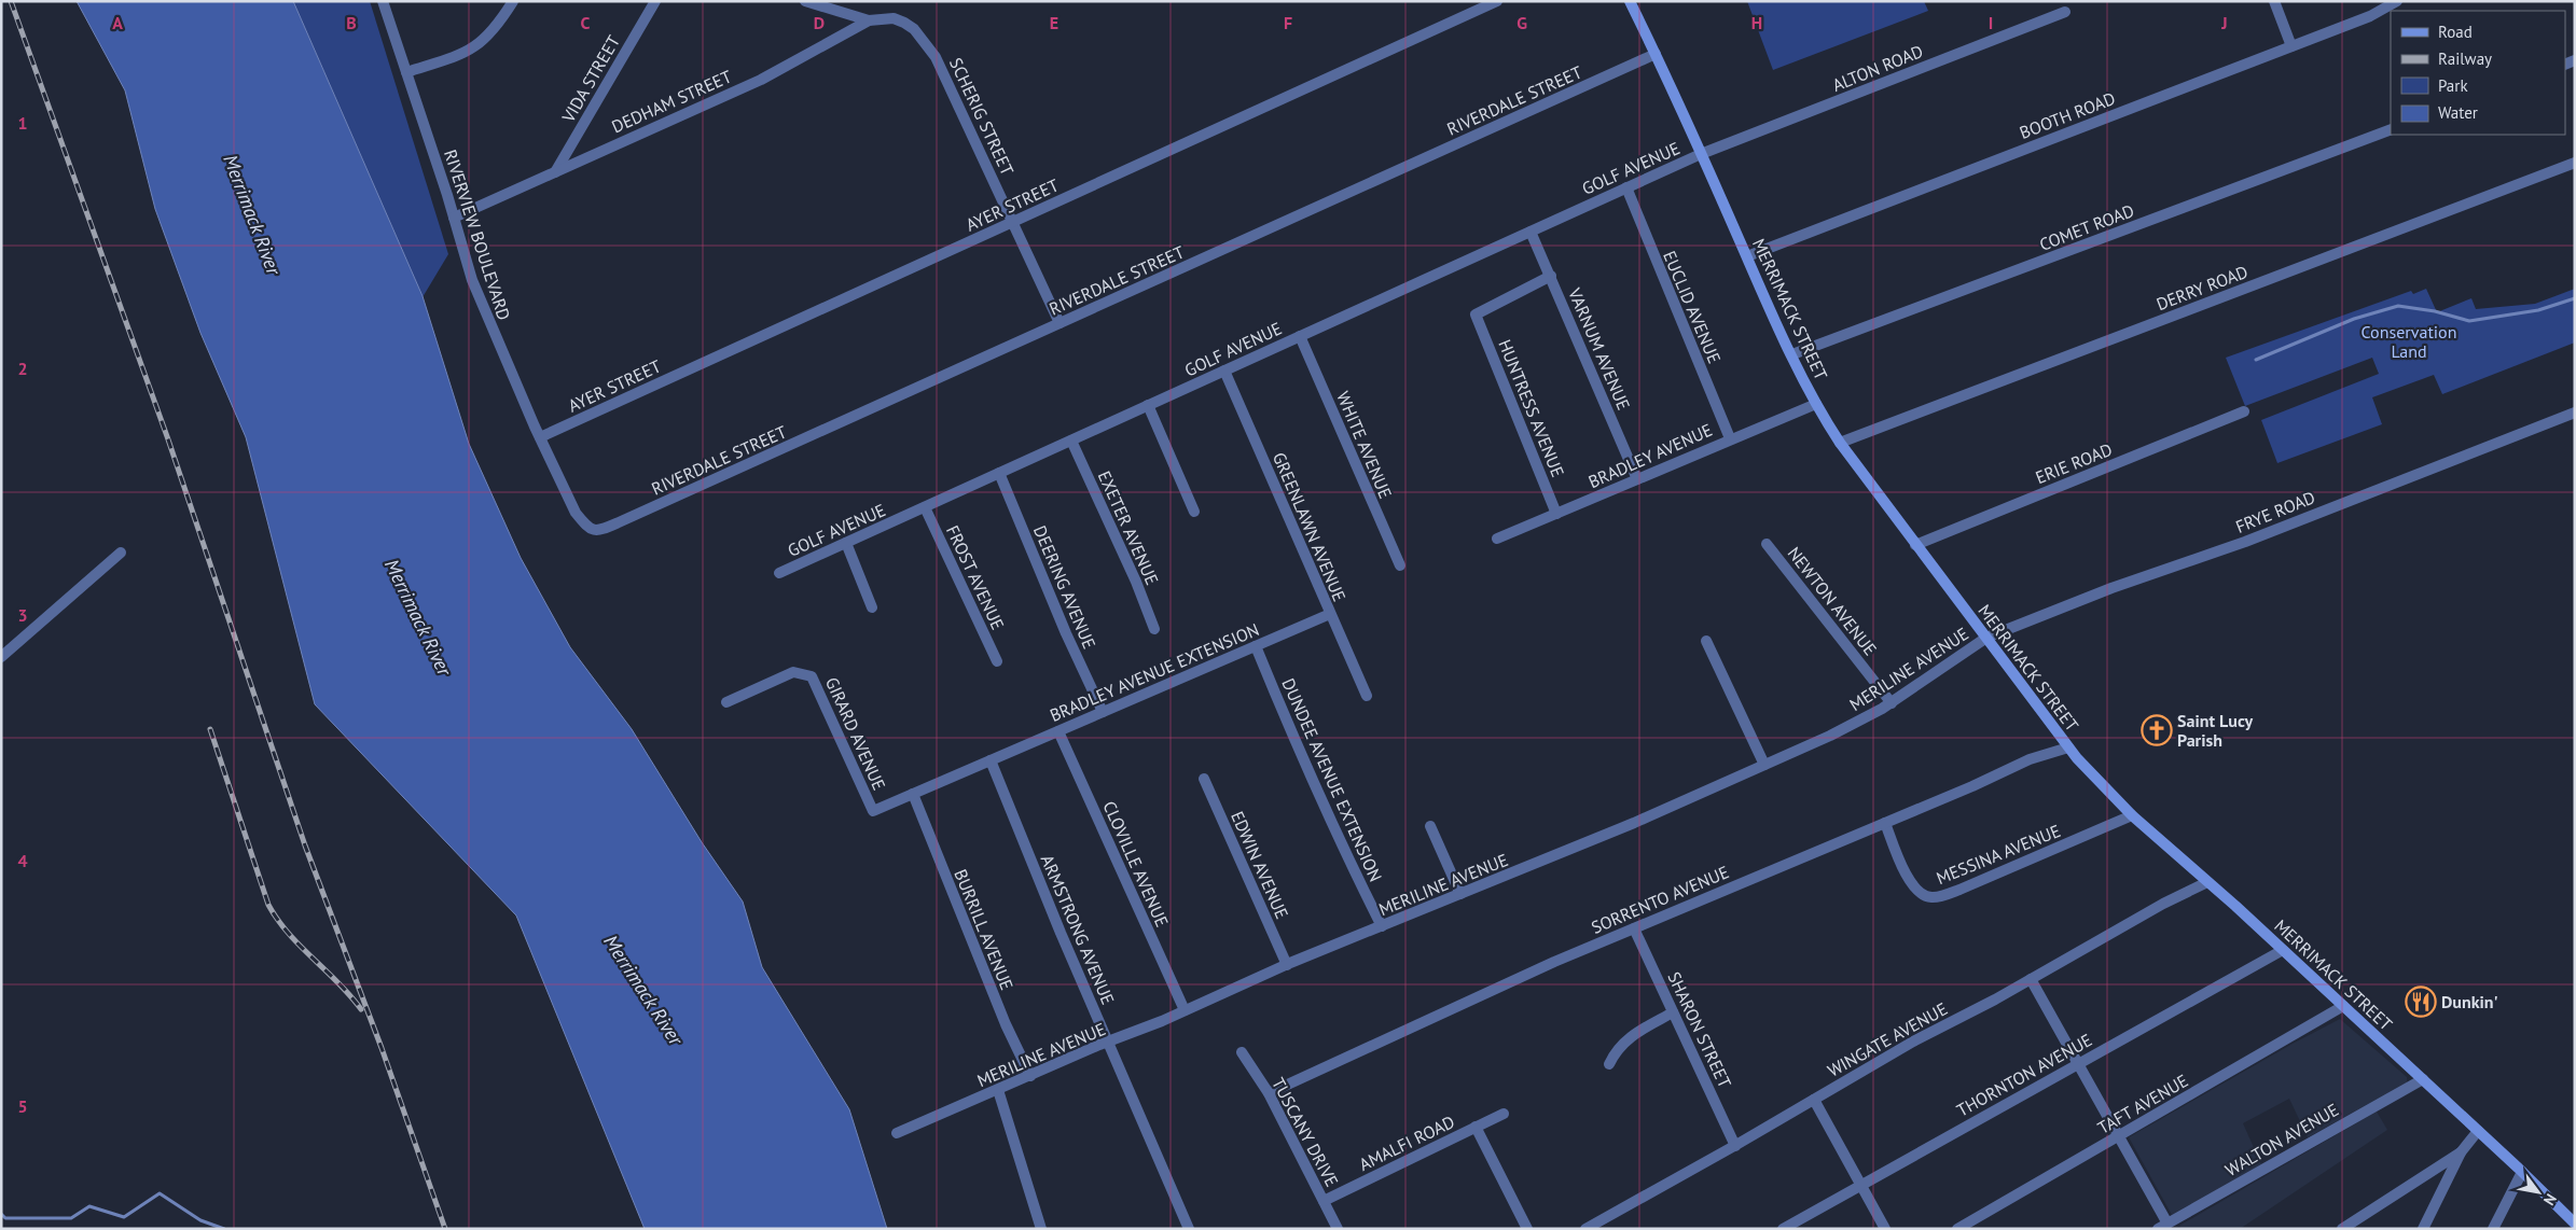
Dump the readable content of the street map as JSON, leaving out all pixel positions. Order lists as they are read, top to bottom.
{
  "streets": {
    "main road": ["MERRIMACK STREET"],
    "street": [
      "ALTON ROAD",
      "VIDA STREET",
      "RIVERDALE STREET",
      "DEDHAM STREET",
      "BOOTH ROAD",
      "SCHERIG STREET",
      "GOLF AVENUE",
      "AYER STREET",
      "COMET ROAD",
      "RIVERVIEW BOULEVARD",
      "DERRY ROAD",
      "EUCLID AVENUE",
      "VARNUM AVENUE",
      "HUNTRESS AVENUE",
      "WHITE AVENUE",
      "BRADLEY AVENUE",
      "ERIE ROAD",
      "FRYE ROAD",
      "GREENLAWN AVENUE",
      "EXETER AVENUE",
      "FROST AVENUE",
      "DEERING AVENUE",
      "NEWTON AVENUE",
      "MERILINE AVENUE",
      "BRADLEY AVENUE EXTENSION",
      "GIRARD AVENUE",
      "DUNDEE AVENUE EXTENSION",
      "MESSINA AVENUE",
      "CLOVILLE AVENUE",
      "EDWIN AVENUE",
      "SORRENTO AVENUE",
      "BURRILL AVENUE",
      "ARMSTRONG AVENUE",
      "SHARON STREET",
      "WINGATE AVENUE",
      "THORNTON AVENUE",
      "TAFT AVENUE",
      "TUSCANY DRIVE",
      "WALTON AVENUE",
      "AMALFI ROAD"
    ]
  },
  "crossings": [
    ["ALTON ROAD", "GOLF AVENUE"],
    ["ALTON ROAD", "MERRIMACK STREET"],
    ["VIDA STREET", "DEDHAM STREET"],
    ["RIVERDALE STREET", "SCHERIG STREET"],
    ["RIVERDALE STREET", "RIVERVIEW BOULEVARD"],
    ["RIVERDALE STREET", "MERRIMACK STREET"],
    ["DEDHAM STREET", "SCHERIG STREET"],
    ["DEDHAM STREET", "RIVERVIEW BOULEVARD"],
    ["BOOTH ROAD", "MERRIMACK STREET"],
    ["SCHERIG STREET", "AYER STREET"],
    ["GOLF AVENUE", "EUCLID AVENUE"],
    ["GOLF AVENUE", "MERRIMACK STREET"],
    ["GOLF AVENUE", "VARNUM AVENUE"],
    ["GOLF AVENUE", "WHITE AVENUE"],
    ["GOLF AVENUE", "GREENLAWN AVENUE"],
    ["GOLF AVENUE", "EXETER AVENUE"],
    ["GOLF AVENUE", "FROST AVENUE"],
    ["GOLF AVENUE", "DEERING AVENUE"],
    ["AYER STREET", "RIVERVIEW BOULEVARD"],
    ["COMET ROAD", "MERRIMACK STREET"],
    ["DERRY ROAD", "MERRIMACK STREET"],
    ["EUCLID AVENUE", "BRADLEY AVENUE"],
    ["MERRIMACK STREET", "BRADLEY AVENUE"],
    ["MERRIMACK STREET", "ERIE ROAD"],
    ["MERRIMACK STREET", "FRYE ROAD"],
    ["MERRIMACK STREET", "MERILINE AVENUE"],
    ["MERRIMACK STREET", "MESSINA AVENUE"],
    ["MERRIMACK STREET", "SORRENTO AVENUE"],
    ["MERRIMACK STREET", "WINGATE AVENUE"],
    ["MERRIMACK STREET", "THORNTON AVENUE"],
    ["MERRIMACK STREET", "TAFT AVENUE"],
    ["MERRIMACK STREET", "WALTON AVENUE"],
    ["VARNUM AVENUE", "HUNTRESS AVENUE"],
    ["VARNUM AVENUE", "BRADLEY AVENUE"],
    ["HUNTRESS AVENUE", "BRADLEY AVENUE"],
    ["FRYE ROAD", "MERILINE AVENUE"],
    ["GREENLAWN AVENUE", "BRADLEY AVENUE EXTENSION"],
    ["DEERING AVENUE", "BRADLEY AVENUE EXTENSION"],
    ["NEWTON AVENUE", "MERILINE AVENUE"],
    ["MERILINE AVENUE", "DUNDEE AVENUE EXTENSION"],
    ["MERILINE AVENUE", "CLOVILLE AVENUE"],
    ["MERILINE AVENUE", "EDWIN AVENUE"],
    ["MERILINE AVENUE", "BURRILL AVENUE"],
    ["MERILINE AVENUE", "ARMSTRONG AVENUE"],
    ["BRADLEY AVENUE EXTENSION", "DUNDEE AVENUE EXTENSION"],
    ["BRADLEY AVENUE EXTENSION", "CLOVILLE AVENUE"],
    ["BRADLEY AVENUE EXTENSION", "ARMSTRONG AVENUE"],
    ["GIRARD AVENUE", "BURRILL AVENUE"],
    ["MESSINA AVENUE", "SORRENTO AVENUE"],
    ["SORRENTO AVENUE", "SHARON STREET"],
    ["SORRENTO AVENUE", "TUSCANY DRIVE"],
    ["SHARON STREET", "WINGATE AVENUE"],
    ["TUSCANY DRIVE", "AMALFI ROAD"]
  ],
  "water": ["Merrimack River"],
  "parks": ["Conservation Land"],
  "places": {
    "church": ["Saint Lucy Parish"],
    "restaurant": ["Dunkin'"]
  },
  "legend": [
    "Road",
    "Railway",
    "Park",
    "Water"
  ],
  "north": "bottom right",
  "grid": {
    "columns": [
      "A",
      "B",
      "C",
      "D",
      "E",
      "F",
      "G",
      "H",
      "I",
      "J"
    ],
    "rows": [
      "1",
      "2",
      "3",
      "4",
      "5"
    ]
  }
}
